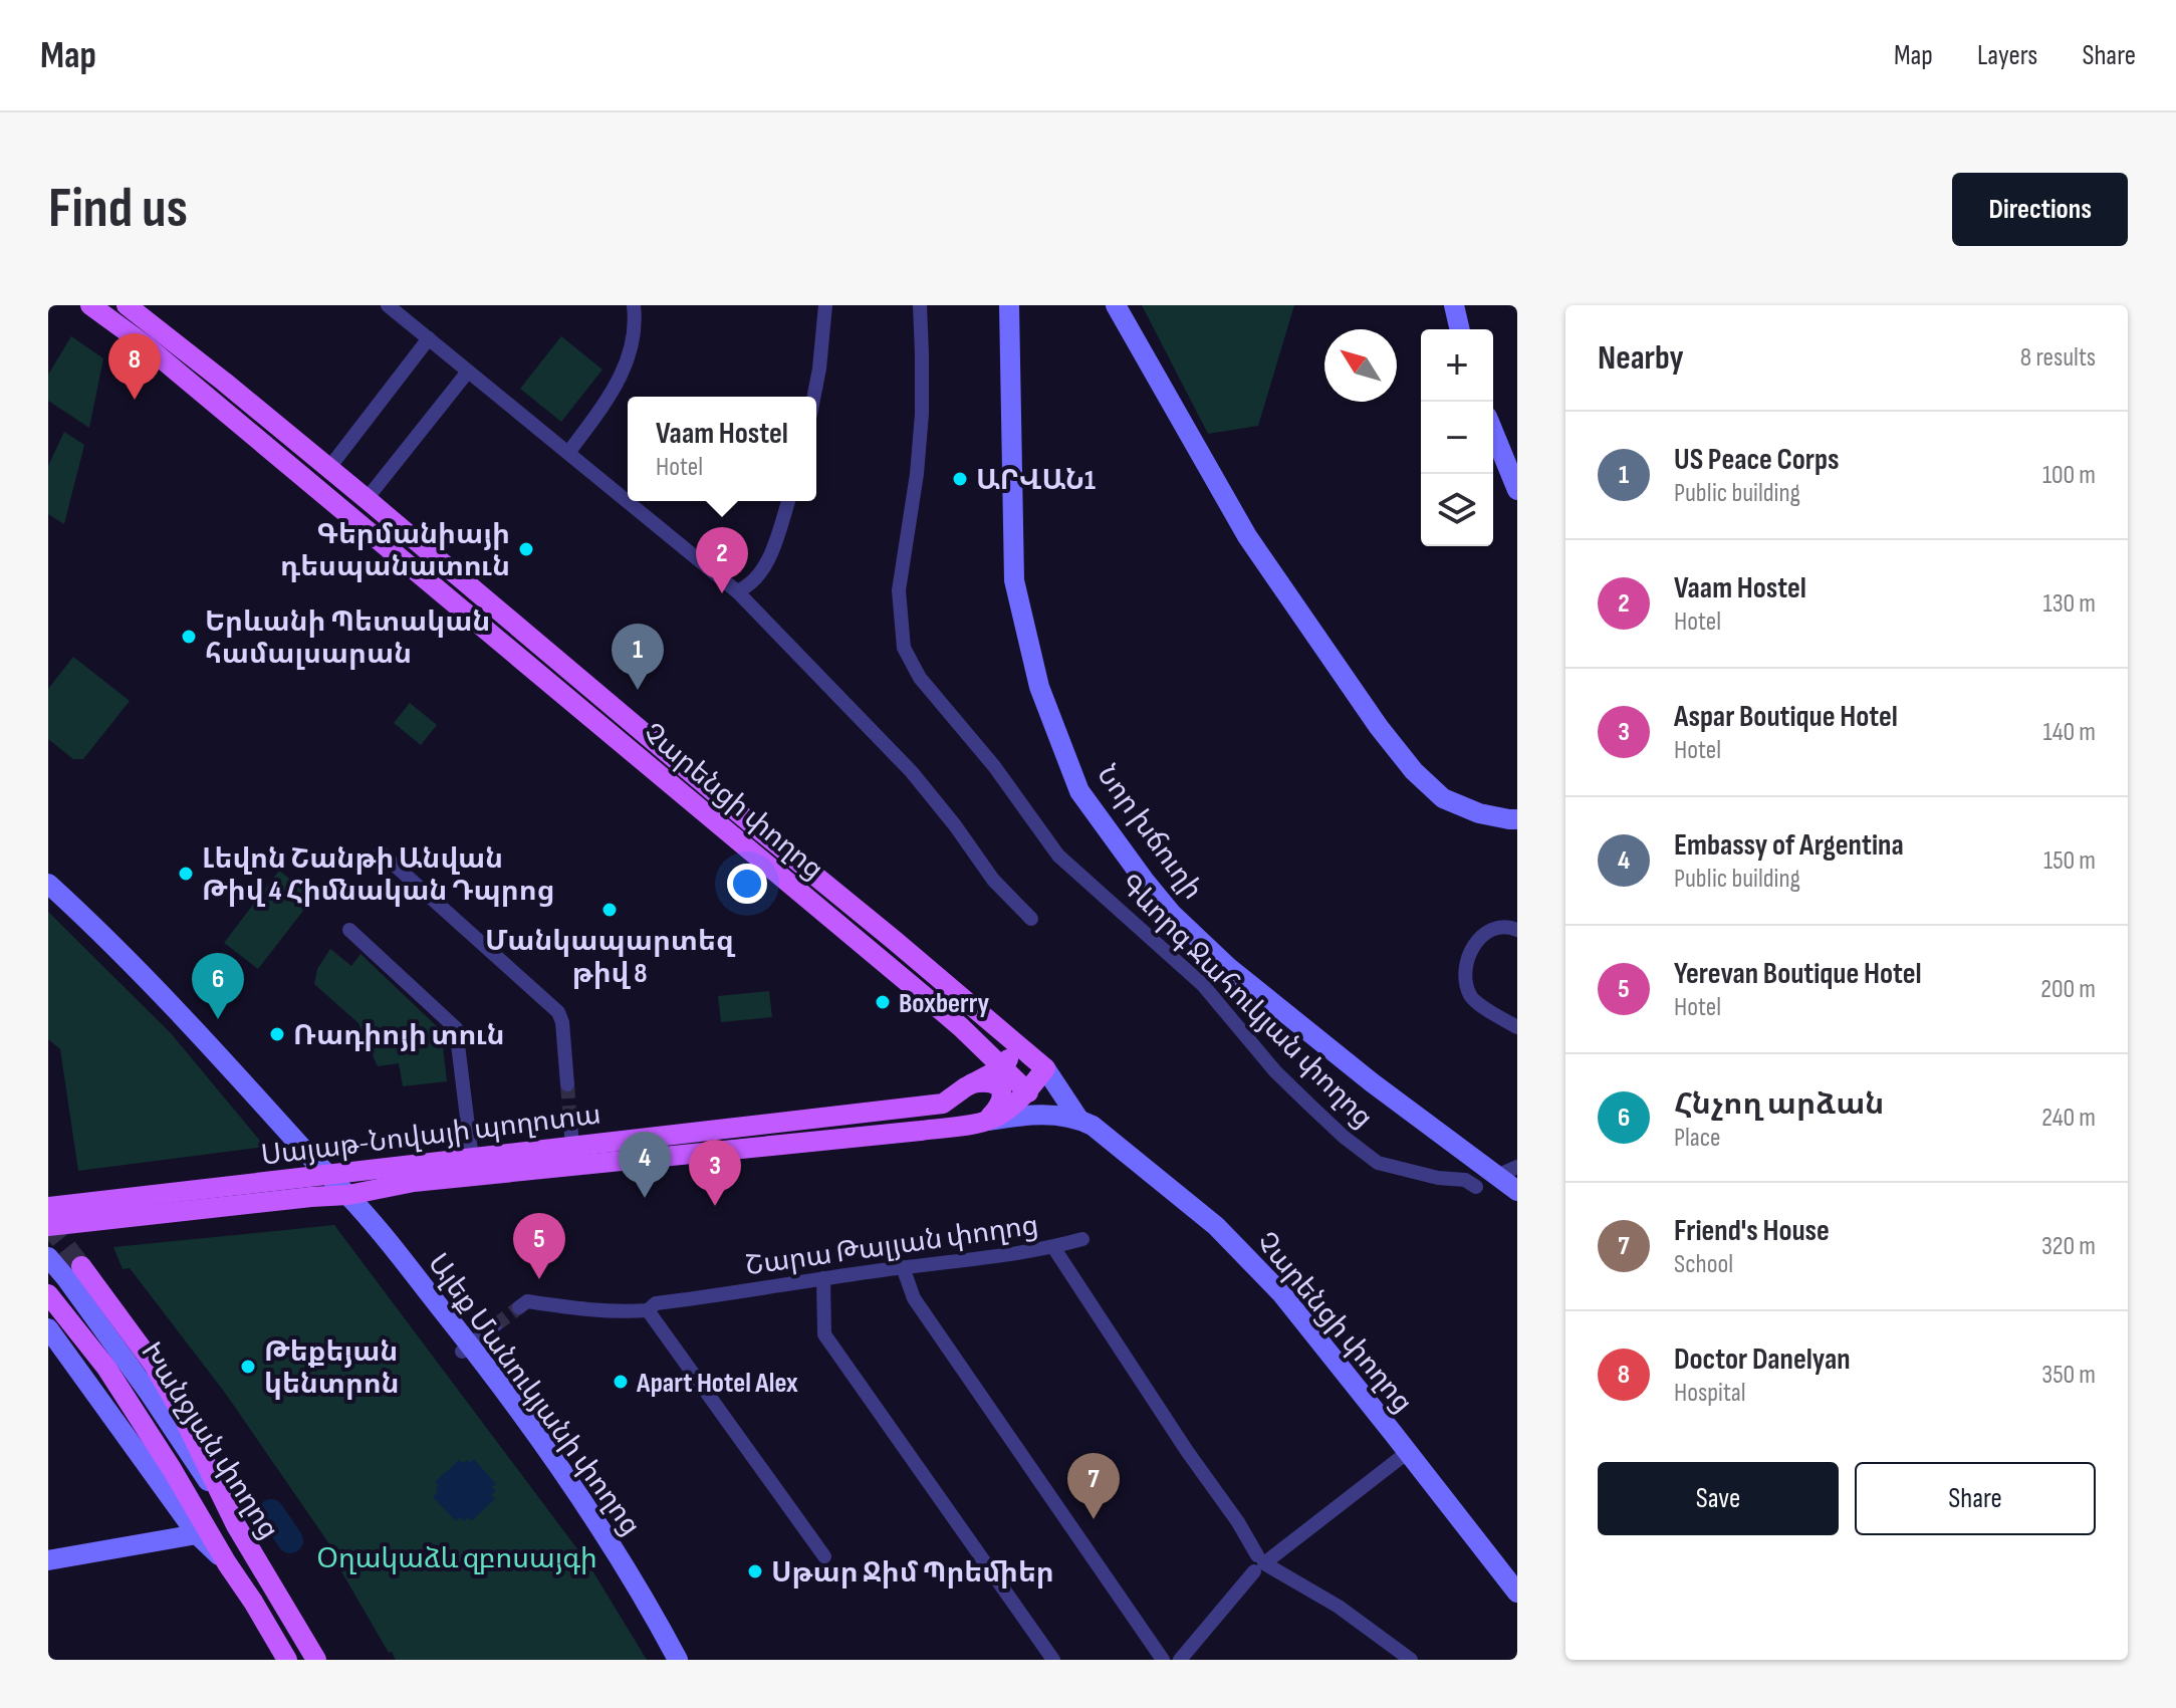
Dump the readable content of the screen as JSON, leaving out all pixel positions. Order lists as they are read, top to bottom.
{
  "streets": {
    "main road": [
      "Չարենցի փողոց",
      "Նոր խճուղի",
      "Սայաթ-Նովայի պողոտա",
      "Ալեք Մանուկյանի փողոց",
      "Խանջյան փողոց"
    ],
    "street": ["Գևորգ Ջահուկյան փողոց", "Շարա Թալյան փողոց"]
  },
  "crossings": [
    ["Չարենցի փողոց", "Սայաթ-Նովայի պողոտա"],
    ["Սայաթ-Նովայի պողոտա", "Ալեք Մանուկյանի փողոց"]
  ],
  "parks": ["Օղակաձև զբոսայգի"],
  "places": [
    "ԱՐՎԱՆ1",
    "Գերմանիայի դեսպանատուն",
    "Երևանի Պետական համալսարան",
    "Լեվոն Շանթի Անվան Թիվ 4 Հիմնական Դպրոց",
    "Մանկապարտեզ թիվ 8",
    "Boxberry",
    "Ռադիոյի տուն",
    "Թեքեյան կենտրոն",
    "Apart Hotel Alex",
    "Սթար Ջիմ Պրեմիեր"
  ],
  "north": "top left",
  "page": {
    "header": "Map",
    "nav": ["Map", "Layers", "Share"],
    "buttons": [
      "Directions",
      ["Save", "Share"]
    ],
    "title": "Find us",
    "heading": ["Nearby", "8 results"],
    "map_buttons": ["+", "−"],
    "pins": [
      "8",
      "2",
      "1",
      "6",
      "4",
      "3",
      "5",
      "7"
    ],
    "popup": ["Vaam Hostel", "Hotel"],
    "list": [
      {
        "mark": "1",
        "name": "US Peace Corps",
        "note": "Public building",
        "value": "100 m"
      },
      {
        "mark": "2",
        "name": "Vaam Hostel",
        "note": "Hotel",
        "value": "130 m"
      },
      {
        "mark": "3",
        "name": "Aspar Boutique Hotel",
        "note": "Hotel",
        "value": "140 m"
      },
      {
        "mark": "4",
        "name": "Embassy of Argentina",
        "note": "Public building",
        "value": "150 m"
      },
      {
        "mark": "5",
        "name": "Yerevan Boutique Hotel",
        "note": "Hotel",
        "value": "200 m"
      },
      {
        "mark": "6",
        "name": "Հնչող արձան",
        "note": "Place",
        "value": "240 m"
      },
      {
        "mark": "7",
        "name": "Friend's House",
        "note": "School",
        "value": "320 m"
      },
      {
        "mark": "8",
        "name": "Doctor Danelyan",
        "note": "Hospital",
        "value": "350 m"
      }
    ]
  }
}
